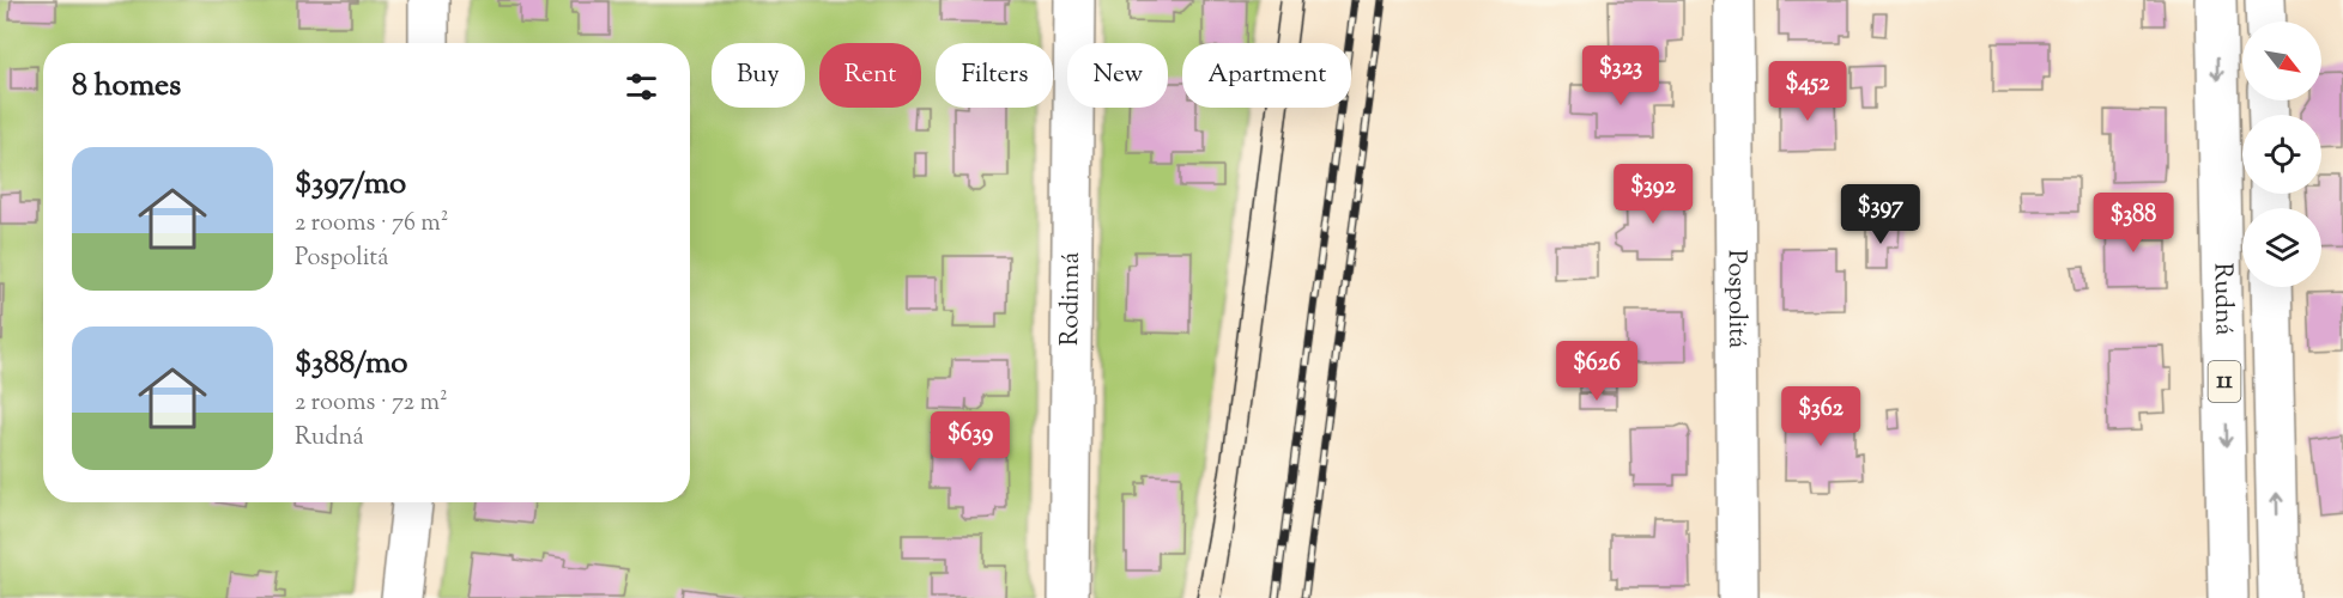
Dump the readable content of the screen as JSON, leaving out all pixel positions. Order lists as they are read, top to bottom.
{
  "streets": {
    "main road": [
      "Rodinná",
      "Pospolitá",
      "Rudná",
      "11"
    ]
  },
  "north": "bottom right",
  "page": {
    "chip": [
      "Buy",
      "Rent",
      "Filters",
      "New",
      "Apartment"
    ],
    "heading": "8 homes",
    "price": [
      "$323",
      "$452",
      "$392",
      "$397",
      "$388",
      "$626",
      "$362",
      "$639"
    ],
    "list": [
      {
        "name": "$397/mo",
        "note": "2 rooms · 76 m² · Pospolitá"
      },
      {
        "name": "$388/mo",
        "note": "2 rooms · 72 m² · Rudná"
      }
    ]
  }
}
